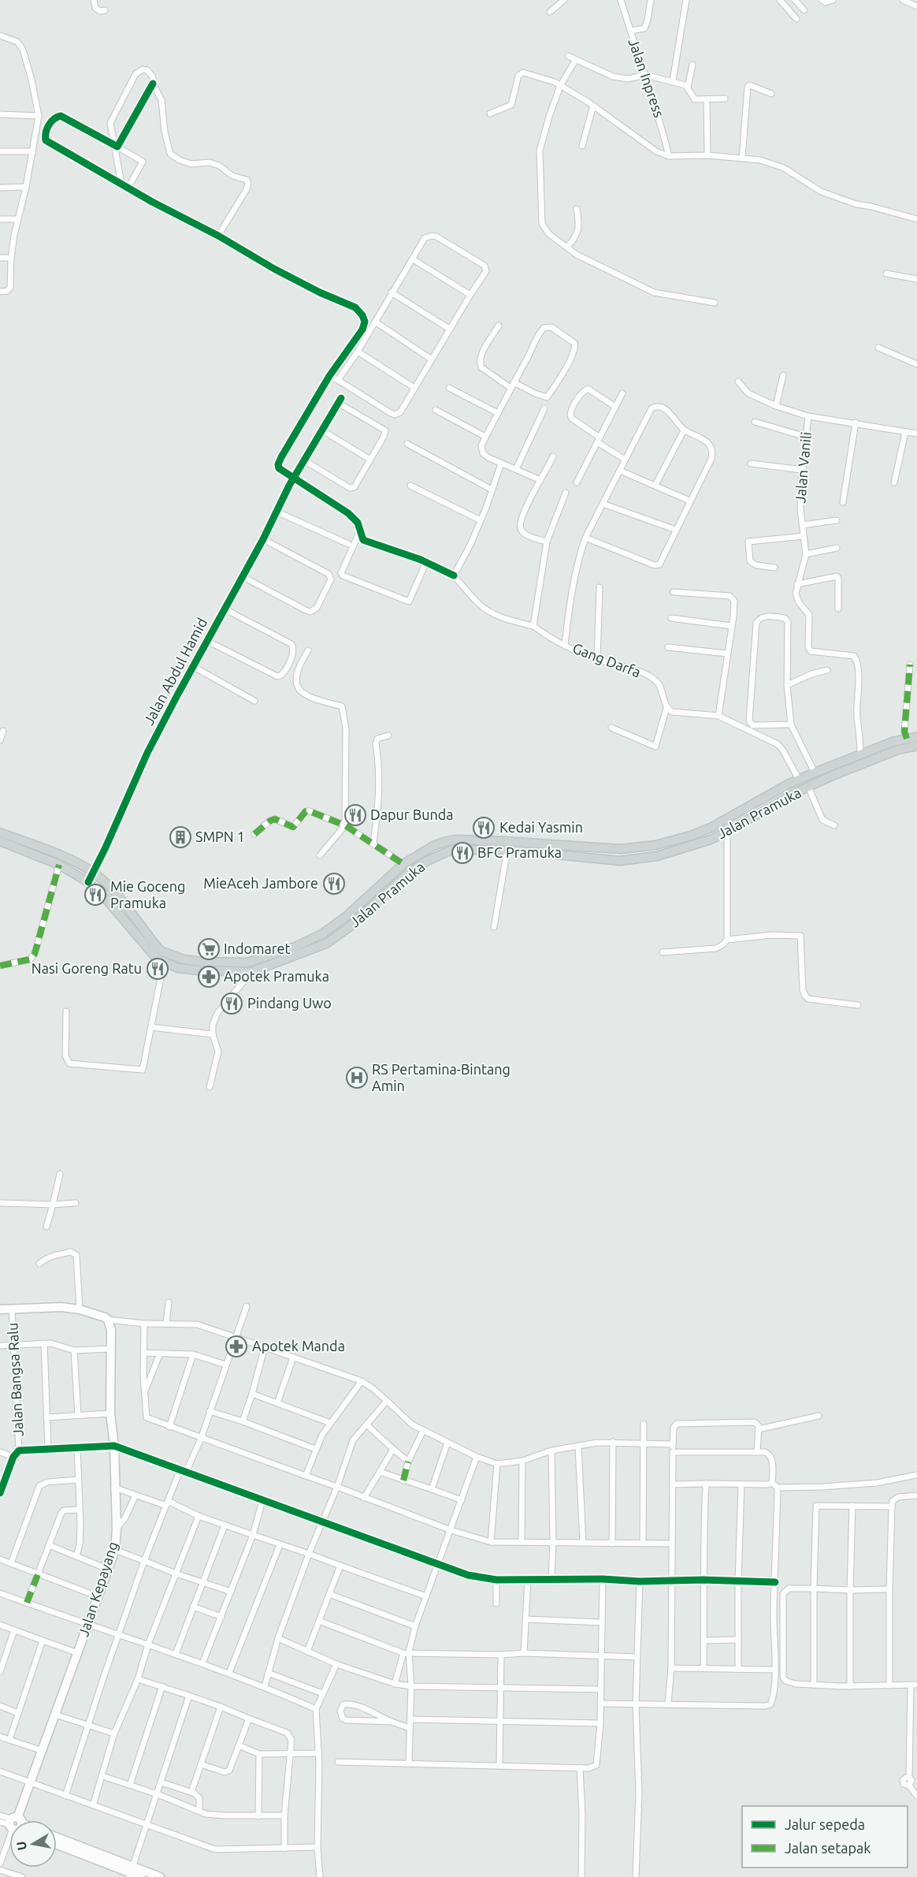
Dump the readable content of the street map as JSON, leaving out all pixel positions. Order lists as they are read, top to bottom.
{
  "streets": {
    "main road": ["Jalan Pramuka"],
    "street": [
      "Jalan Inpress",
      "Jalan Vanili",
      "Gang Darfa",
      "Jalan Abdul Hamid",
      "Jalan Bangsa Ralu",
      "Jalan Kepayang"
    ]
  },
  "crossings": [
    ["Jalan Vanili", "Jalan Pramuka"],
    ["Jalan Abdul Hamid", "Jalan Pramuka"]
  ],
  "places": {
    "restaurant": [
      "Dapur Bunda",
      "Kedai Yasmin",
      "BFC Pramuka",
      "MieAceh Jambore",
      "Mie Goceng Pramuka",
      "Nasi Goreng Ratu",
      "Pindang Uwo"
    ],
    "building": ["SMPN 1"],
    "supermarket": ["Indomaret"],
    "pharmacy": ["Apotek Pramuka", "Apotek Manda"],
    "hospital": ["RS Pertamina-Bintang Amin"]
  },
  "legend": ["Jalur sepeda", "Jalan setapak"],
  "north": "left"
}
